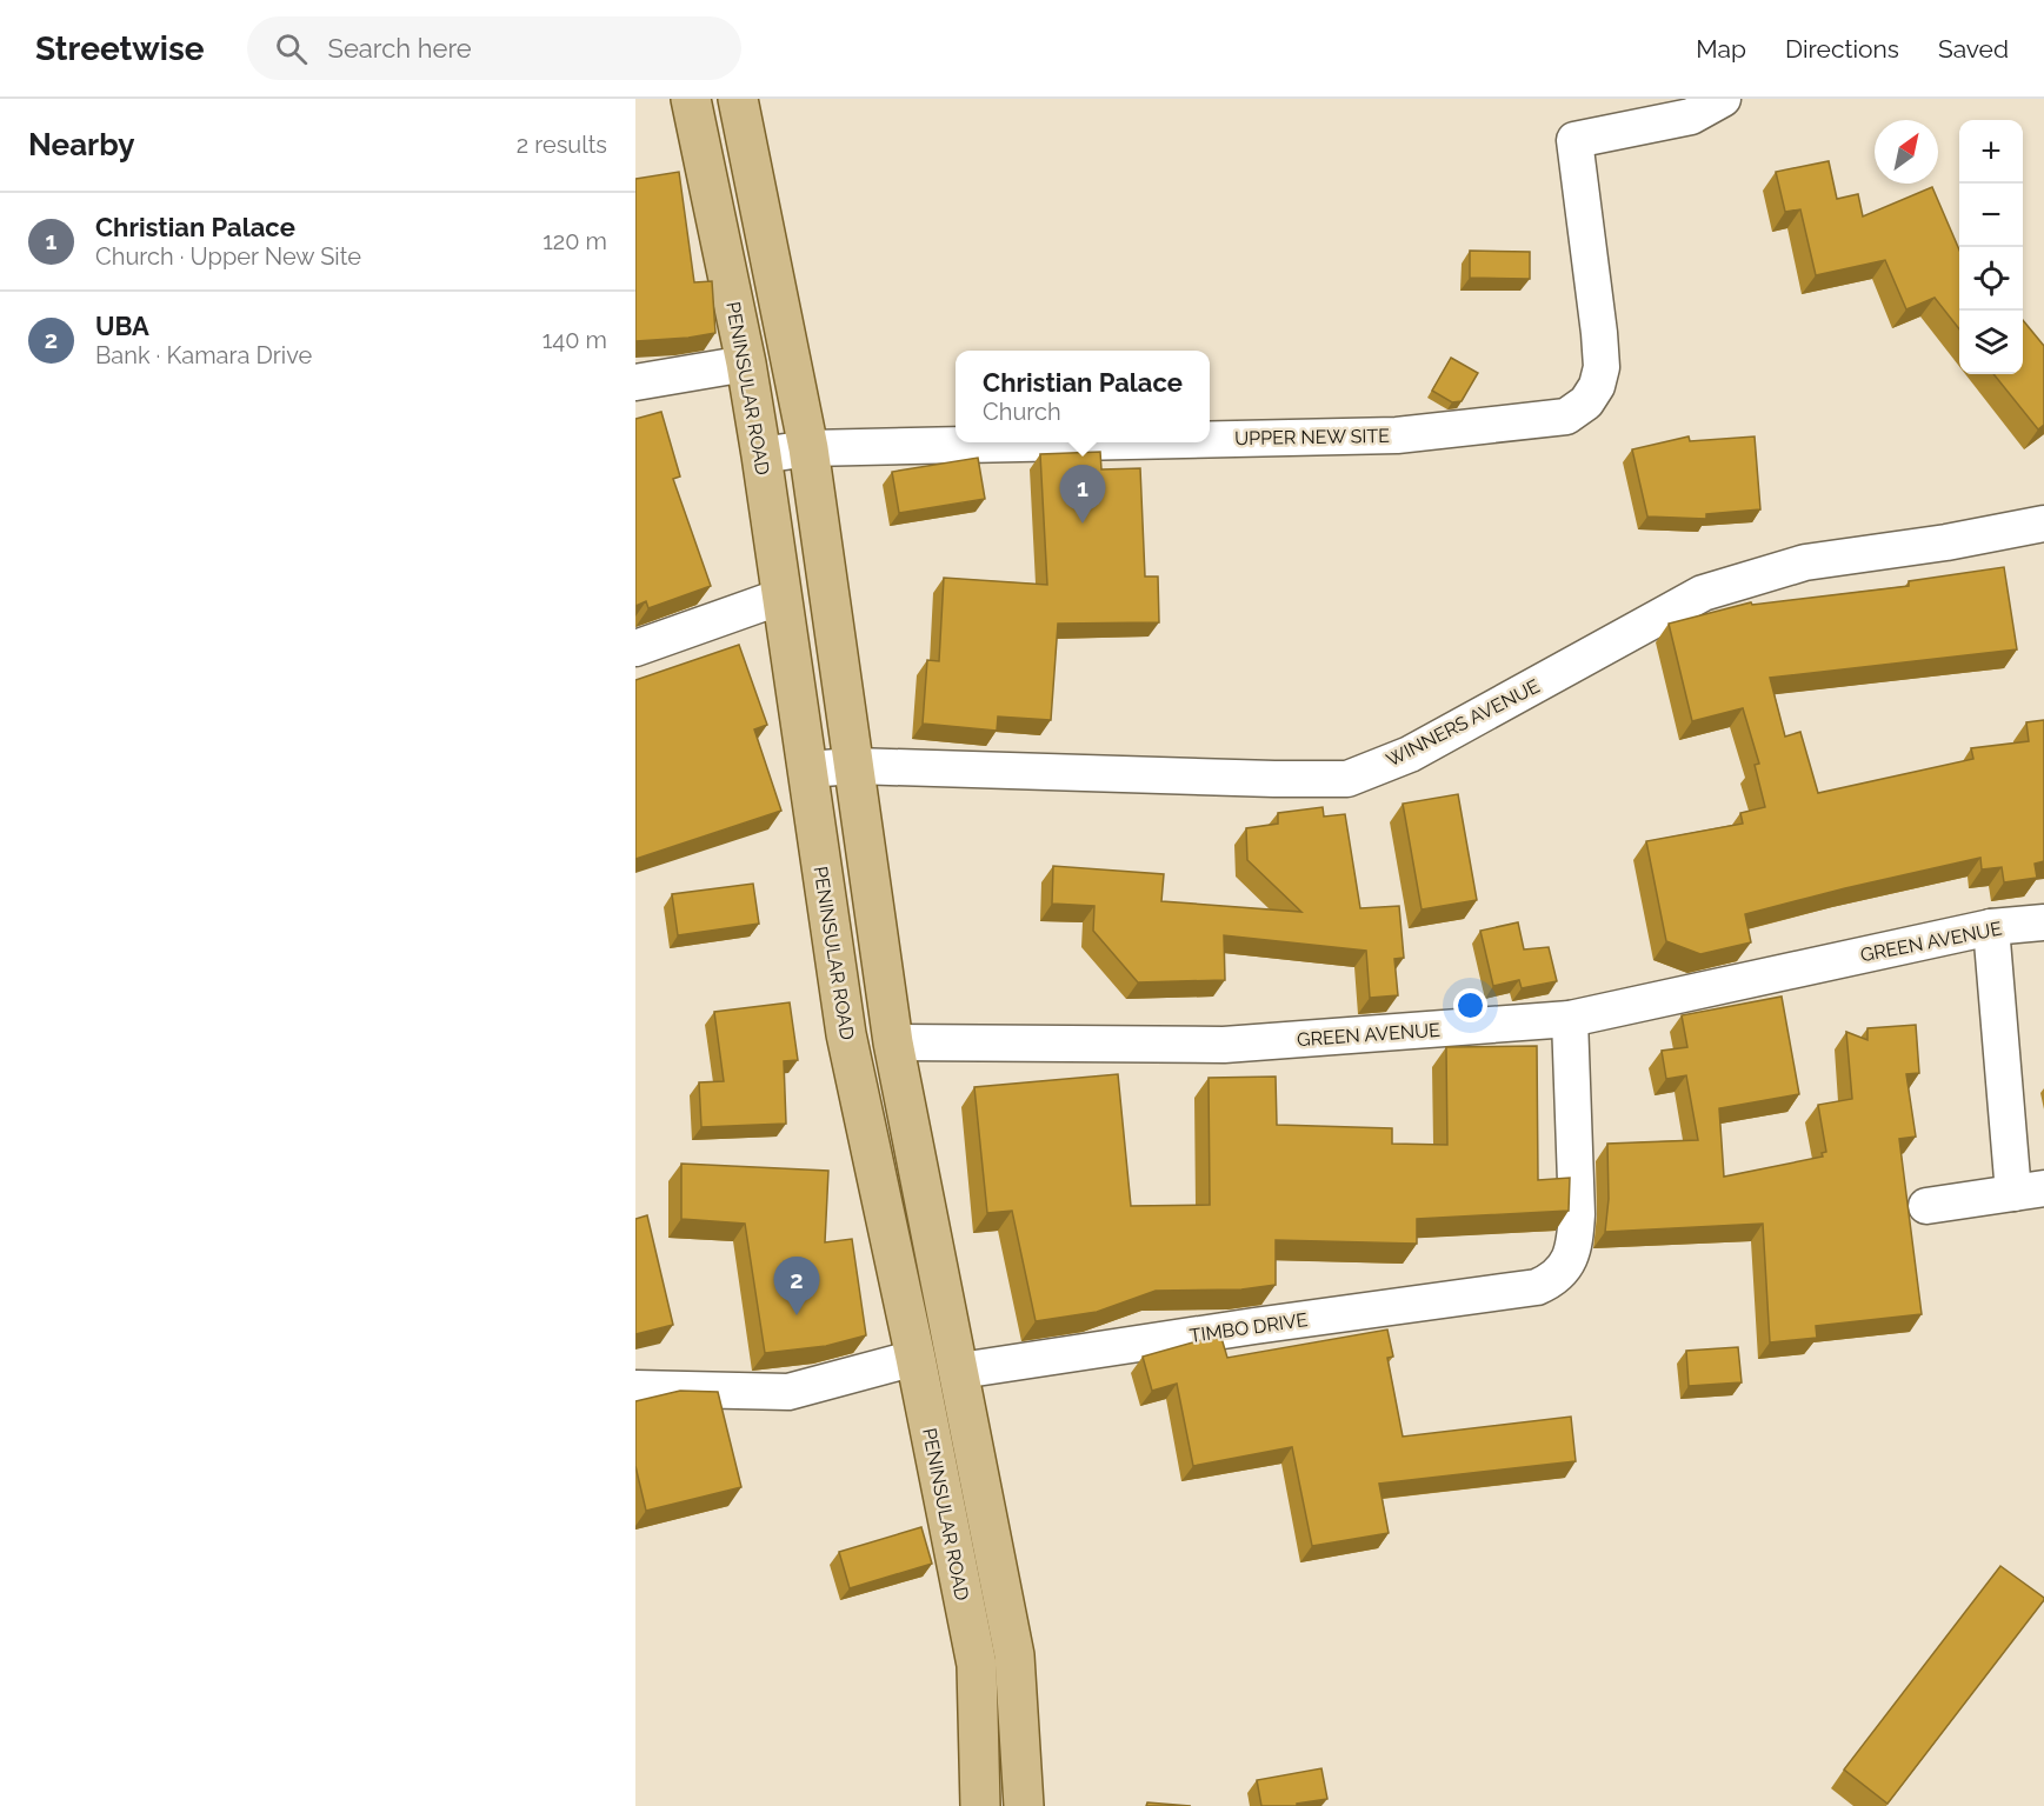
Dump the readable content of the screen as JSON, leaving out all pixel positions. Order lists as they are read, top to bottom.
{
  "streets": {
    "main road": ["PENINSULAR ROAD"],
    "street": [
      "UPPER NEW SITE",
      "WINNERS AVENUE",
      "GREEN AVENUE",
      "TIMBO DRIVE"
    ]
  },
  "crossings": [
    ["PENINSULAR ROAD", "UPPER NEW SITE"],
    ["PENINSULAR ROAD", "WINNERS AVENUE"],
    ["GREEN AVENUE", "TIMBO DRIVE"]
  ],
  "north": "top right",
  "page": {
    "header": "Streetwise",
    "search": "Search here",
    "nav": ["Map", "Directions", "Saved"],
    "heading": ["Nearby", "2 results"],
    "map_buttons": ["+", "−"],
    "list": [
      {
        "mark": "1",
        "name": "Christian Palace",
        "note": "Church · Upper New Site",
        "value": "120 m"
      },
      {
        "mark": "2",
        "name": "UBA",
        "note": "Bank · Kamara Drive",
        "value": "140 m"
      }
    ],
    "popup": ["Christian Palace", "Church"],
    "pins": ["1", "2"]
  }
}
